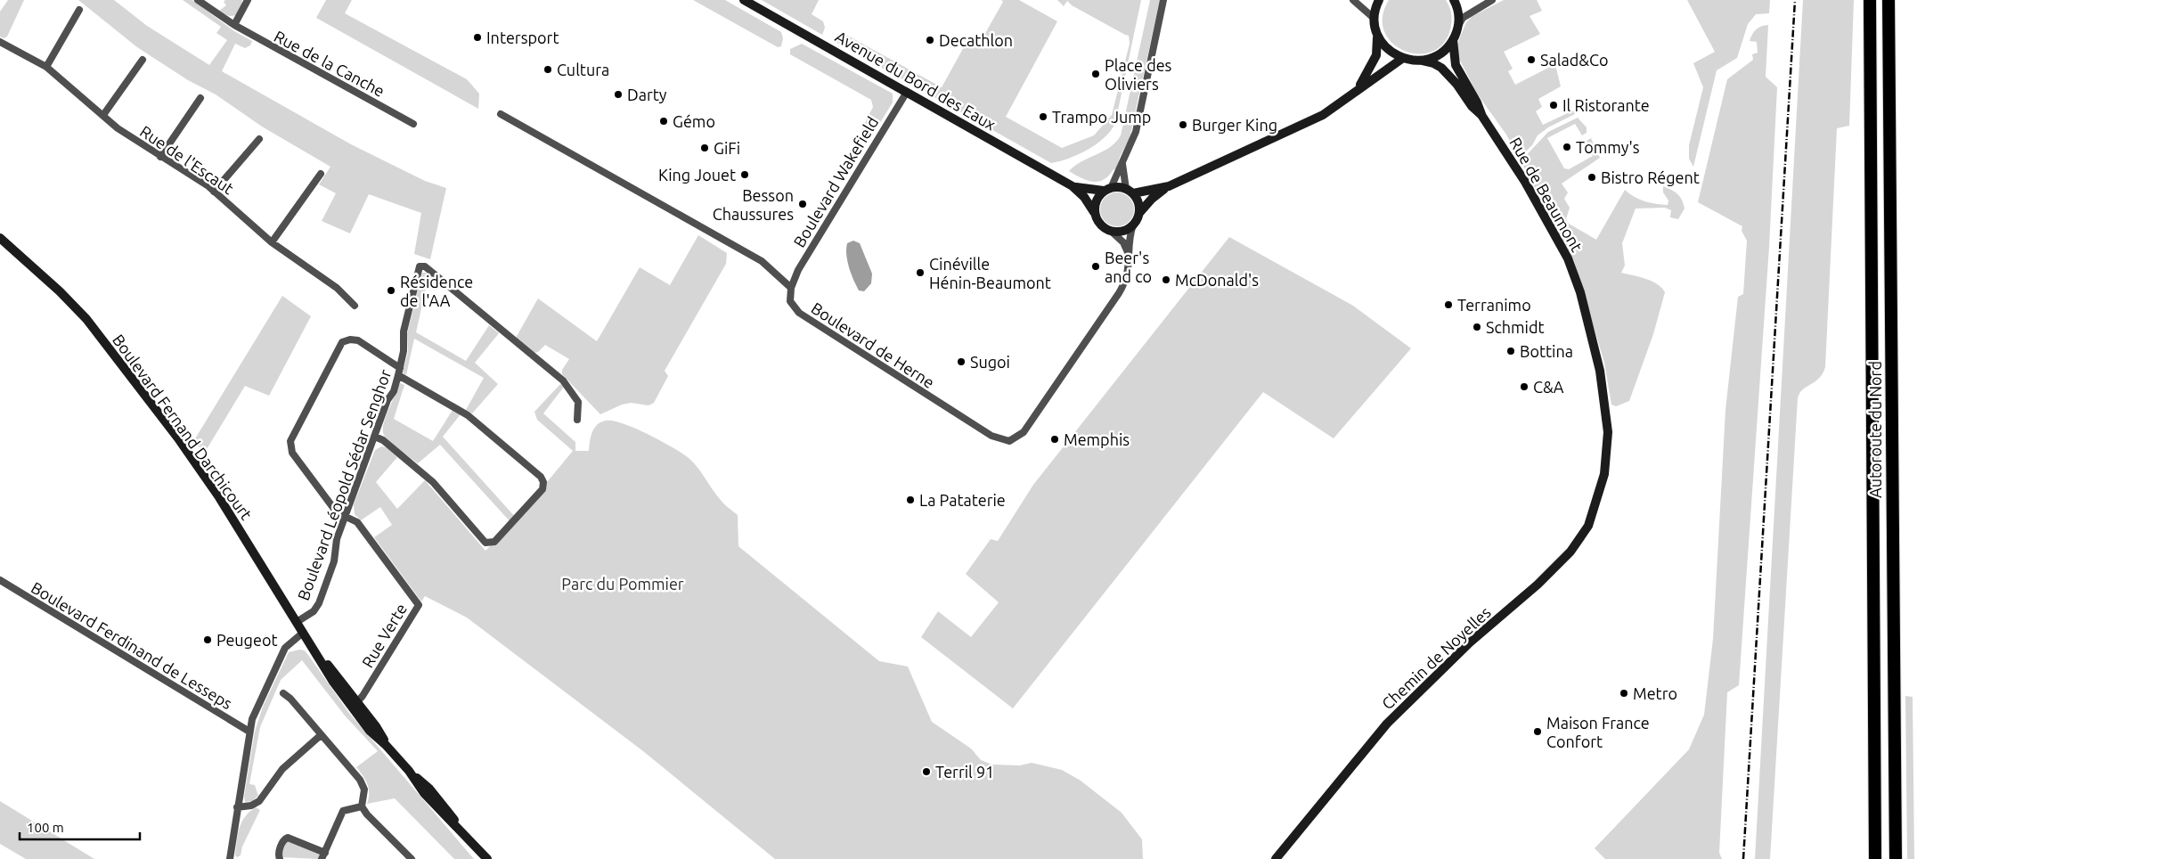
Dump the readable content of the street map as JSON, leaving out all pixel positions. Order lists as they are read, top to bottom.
{
  "streets": {
    "highway": ["Autoroute du Nord"],
    "street": [
      "Rue de la Canche",
      "Avenue du Bord des Eaux",
      "Rue de l'Escaut",
      "Boulevard Wakefield",
      "Rue de Beaumont",
      "Boulevard de Herne",
      "Boulevard Fernand Darchicourt",
      "Boulevard Léopold Sédar Senghor",
      "Rue Verte",
      "Boulevard Ferdinand de Lesseps",
      "Chemin de Noyelles"
    ]
  },
  "crossings": [
    ["Avenue du Bord des Eaux", "Boulevard Wakefield"],
    ["Avenue du Bord des Eaux", "Boulevard de Herne"],
    ["Boulevard Wakefield", "Boulevard de Herne"],
    ["Rue de Beaumont", "Chemin de Noyelles"],
    ["Boulevard Fernand Darchicourt", "Boulevard Léopold Sédar Senghor"],
    ["Boulevard Fernand Darchicourt", "Rue Verte"],
    ["Boulevard Léopold Sédar Senghor", "Rue Verte"]
  ],
  "parks": ["Parc du Pommier"],
  "places": [
    "Intersport",
    "Decathlon",
    "Salad&Co",
    "Cultura",
    "Place des Oliviers",
    "Darty",
    "Il Ristorante",
    "Trampo Jump",
    "Gémo",
    "Burger King",
    "Tommy's",
    "GiFi",
    "King Jouet",
    "Bistro Régent",
    "Besson Chaussures",
    "Beer's and co",
    "Cinéville Hénin-Beaumont",
    "McDonald's",
    "Résidence de l'AA",
    "Terranimo",
    "Schmidt",
    "Bottina",
    "Sugoi",
    "C&A",
    "Memphis",
    "La Pataterie",
    "Peugeot",
    "Metro",
    "Maison France Confort",
    "Terril 91"
  ],
  "scale_bar": "100 m"
}
